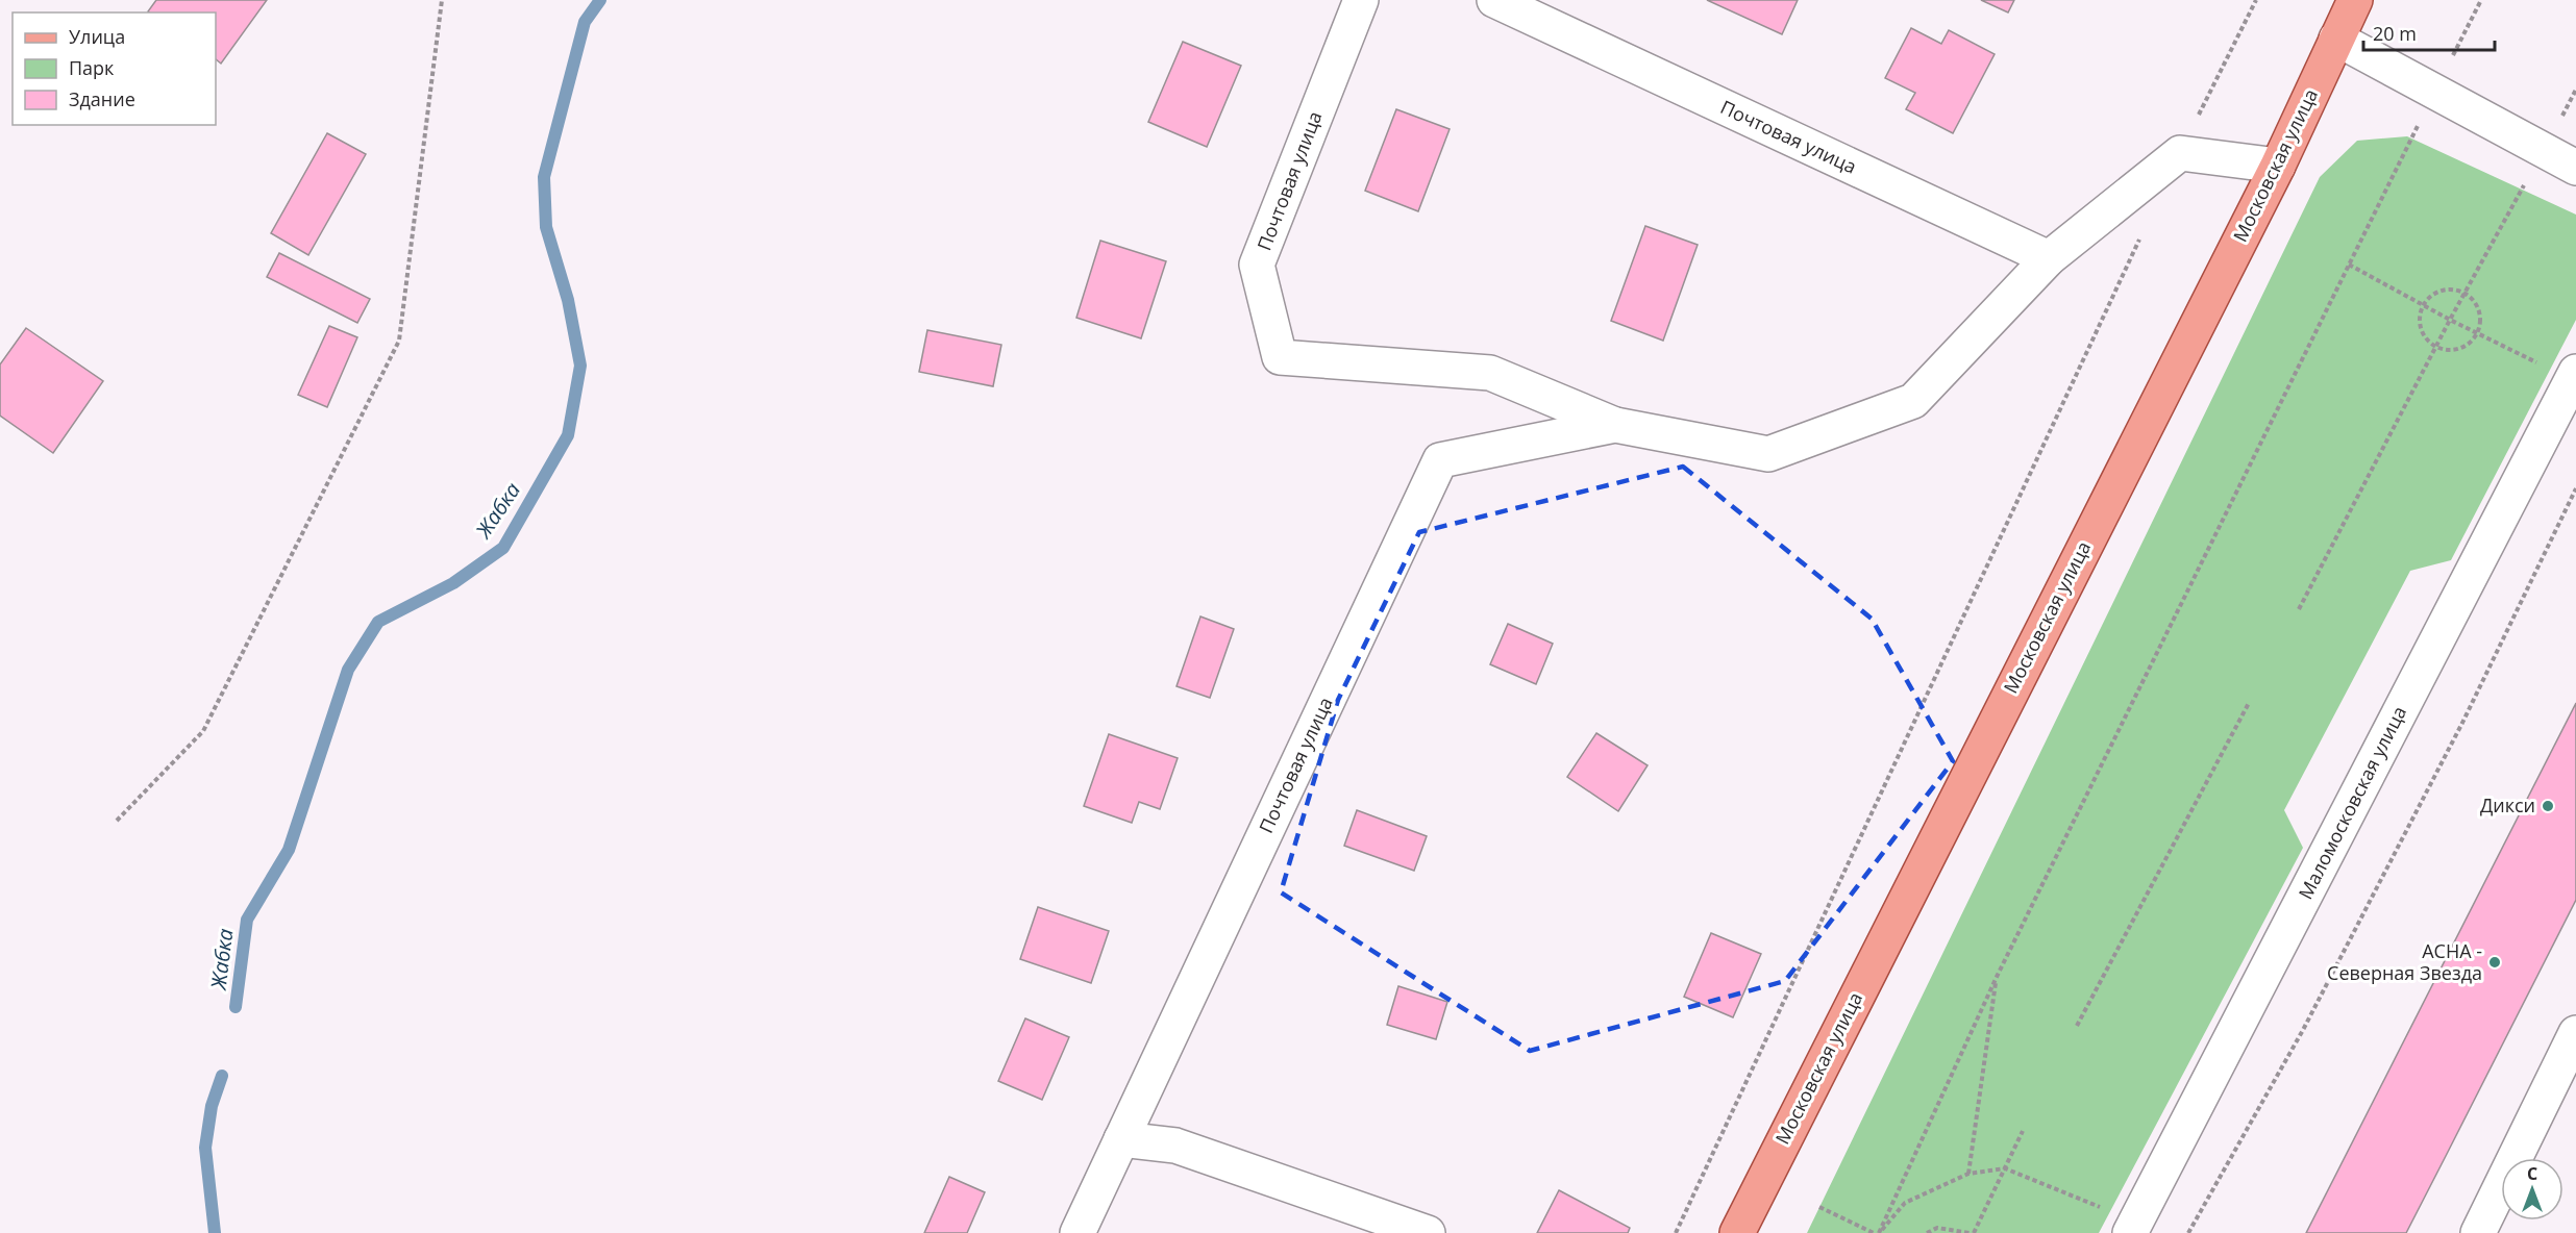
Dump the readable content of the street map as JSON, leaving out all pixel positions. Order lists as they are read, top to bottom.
{
  "streets": {
    "main road": ["Московская улица"],
    "street": ["Почтовая улица", "Маломосковская улица"]
  },
  "water": ["Жабка"],
  "places": ["Дикси", "АСНА - Северная Звезда"],
  "legend": ["Улица", "Парк", "Здание"],
  "scale_bar": "20 m",
  "north": "top"
}
